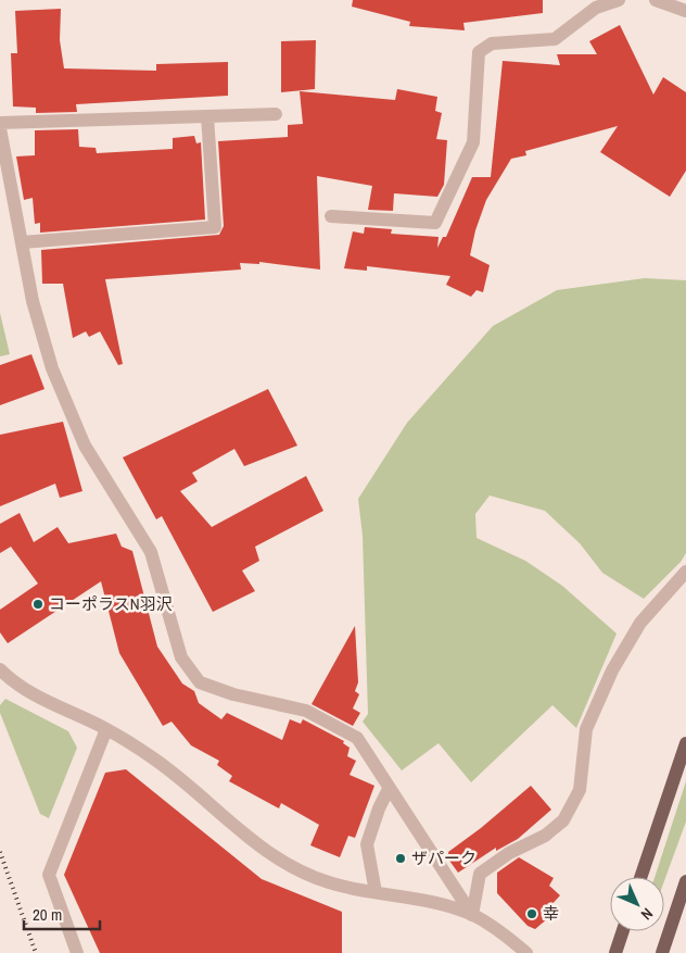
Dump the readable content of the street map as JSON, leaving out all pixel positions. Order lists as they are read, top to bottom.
{
  "places": ["コーポラスN羽沢", "ザパーク", "幸"],
  "scale_bar": "20 m",
  "north": "bottom right"
}
